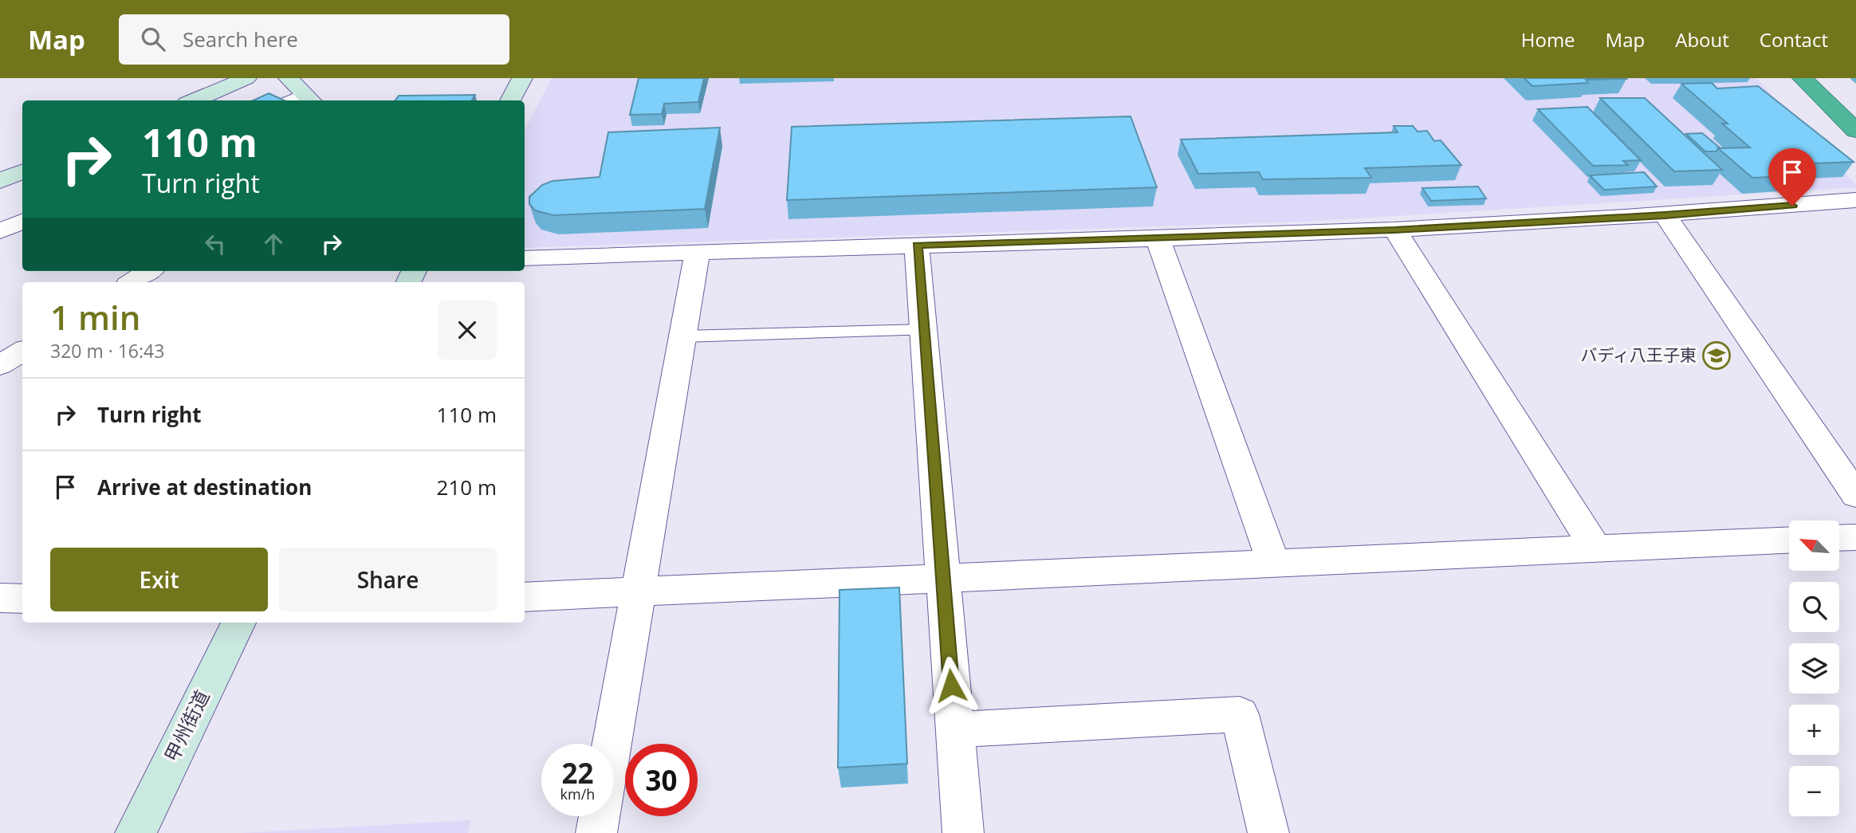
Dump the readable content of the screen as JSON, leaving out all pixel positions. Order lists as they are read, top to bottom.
{
  "streets": {
    "main road": ["甲州街道"]
  },
  "places": {
    "school or university": ["バディ八王子東"]
  },
  "north": "top left",
  "page": {
    "header": "Map",
    "search": "Search here",
    "nav": [
      "Home",
      "Map",
      "About",
      "Contact"
    ],
    "turn": ["110 m", "Turn right"],
    "heading": ["1 min", "320 m · 16:43"],
    "list": [
      {
        "name": "Turn right",
        "value": "110 m"
      },
      {
        "name": "Arrive at destination",
        "value": "210 m"
      }
    ],
    "map_buttons": ["+", "−"],
    "buttons": ["Exit", "Share"],
    "speed": "22 km/h",
    "limit": "30"
  }
}
